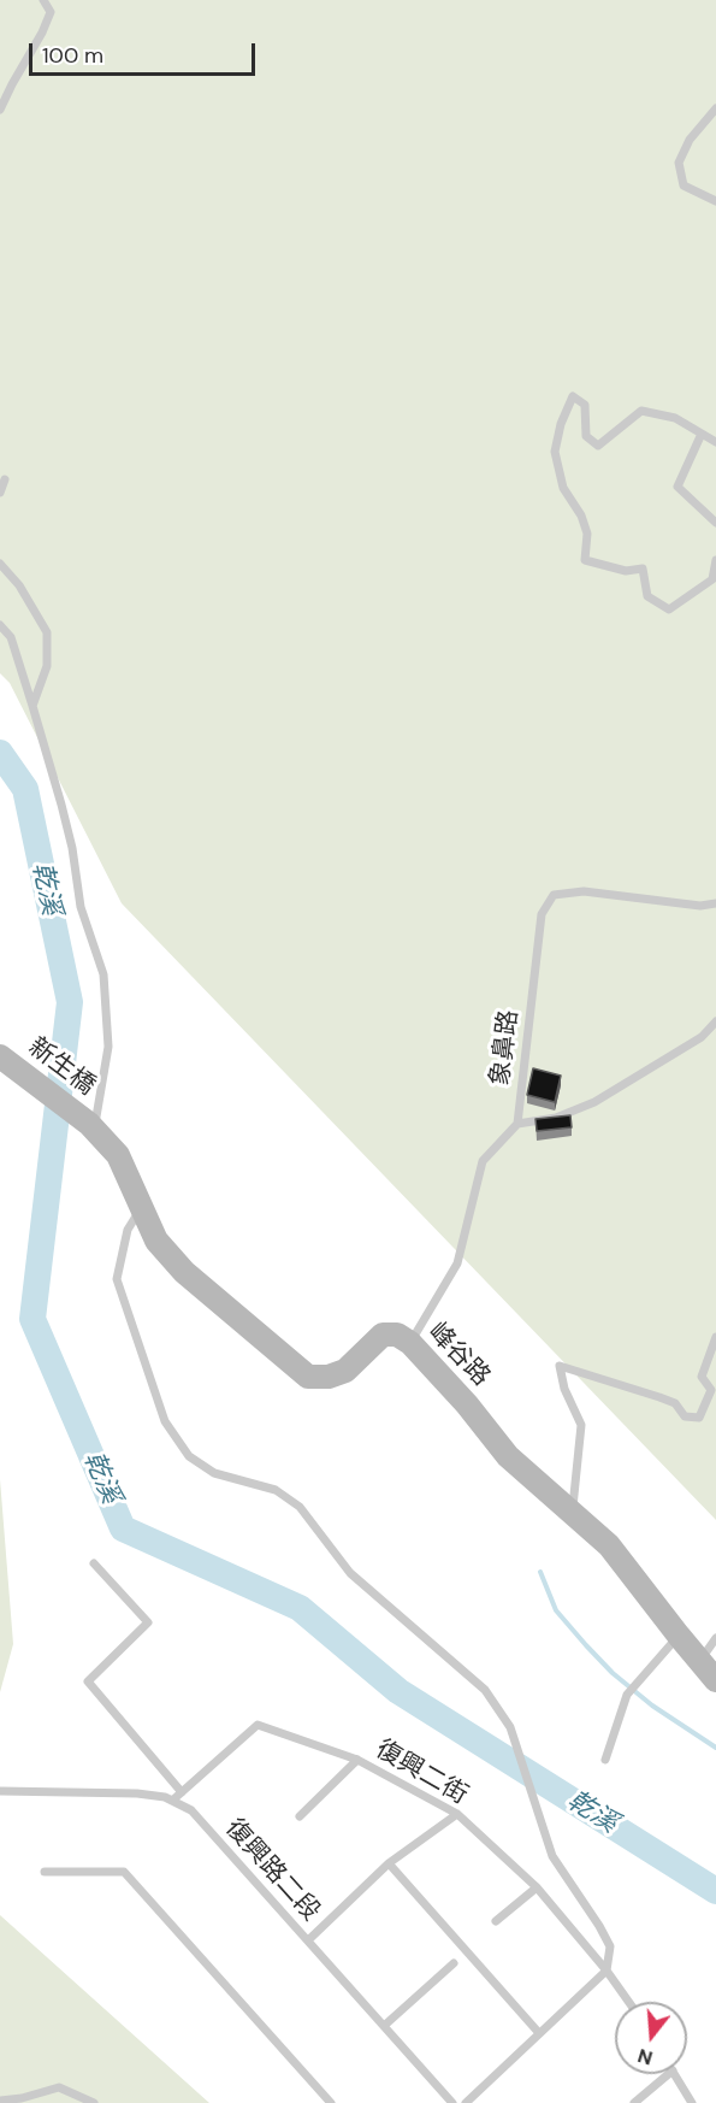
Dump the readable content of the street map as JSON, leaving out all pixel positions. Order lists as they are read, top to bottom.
{
  "streets": {
    "street": ["新生橋", "峰谷路"],
    "lane": ["象鼻路", "復興二街", "復興路二段"]
  },
  "crossings": [
    ["象鼻路", "峰谷路"],
    ["新生橋", "峰谷路"],
    ["復興二街", "復興路二段"]
  ],
  "water": ["乾溪"],
  "scale_bar": "100 m",
  "north": "bottom"
}
